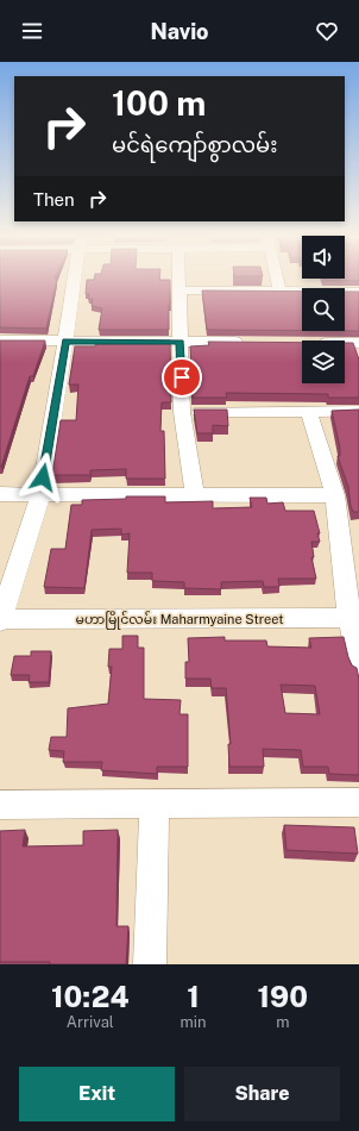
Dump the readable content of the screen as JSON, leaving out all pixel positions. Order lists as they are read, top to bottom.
{
  "streets": {
    "street": ["မဟာမြိုင်လမ်း Maharmyaine Street"]
  },
  "page": {
    "header": "Navio",
    "turn": ["100 m", "မင်ရဲကျော်စွာလမ်း"],
    "then": "Then",
    "eta": [
      "10:24",
      "Arrival",
      "1",
      "min",
      "190",
      "m"
    ],
    "buttons": ["Exit", "Share"]
  }
}
